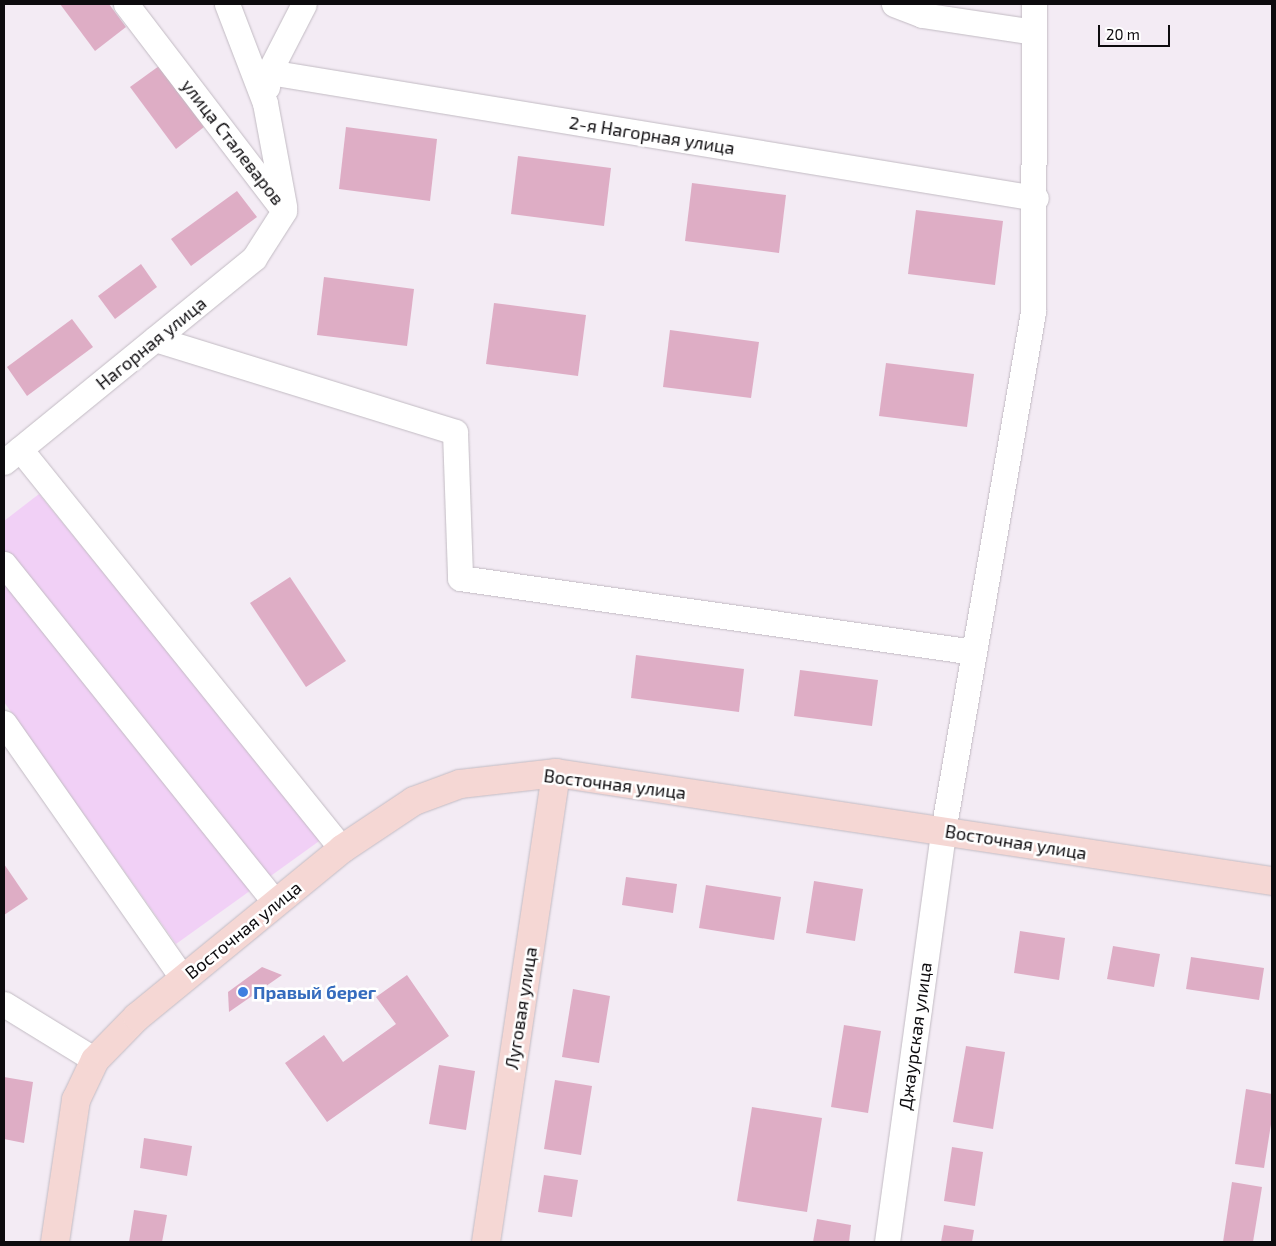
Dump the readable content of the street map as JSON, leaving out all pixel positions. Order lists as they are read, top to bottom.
{
  "streets": {
    "main road": ["Восточная улица", "Луговая улица"],
    "street": [
      "2-я Нагорная улица",
      "улица Сталеваров",
      "Нагорная улица",
      "Джаурская улица"
    ]
  },
  "crossings": [
    ["2-я Нагорная улица", "Джаурская улица"],
    ["улица Сталеваров", "Нагорная улица"],
    ["Восточная улица", "Луговая улица"],
    ["Восточная улица", "Джаурская улица"]
  ],
  "places": ["Правый берег"],
  "scale_bar": "20 m"
}
